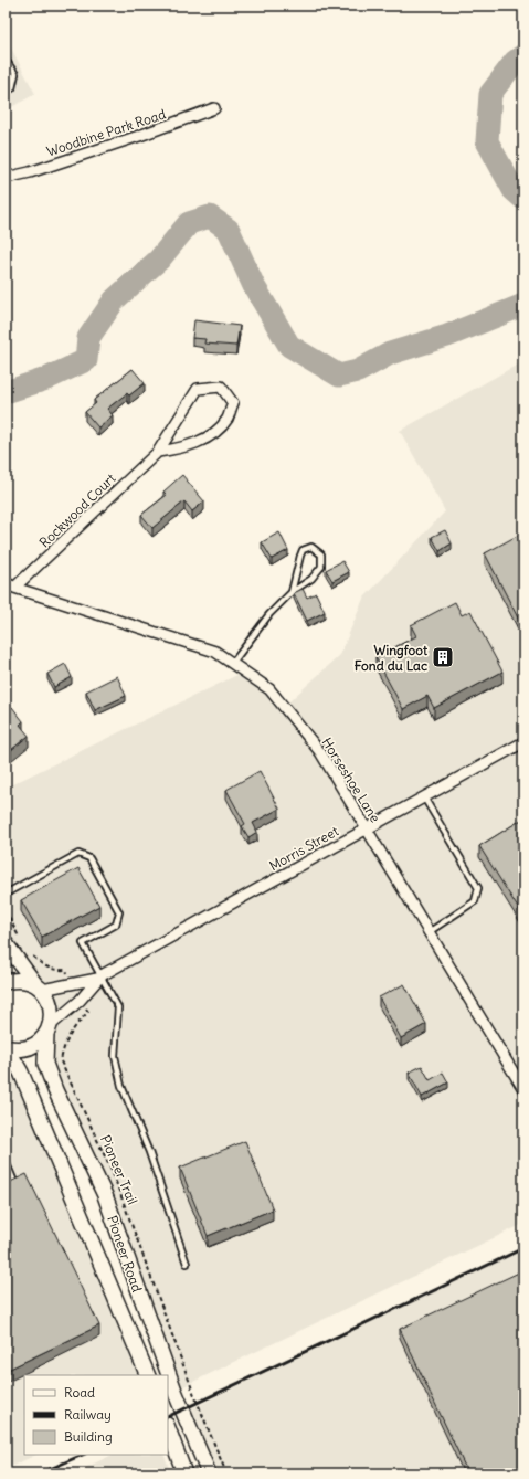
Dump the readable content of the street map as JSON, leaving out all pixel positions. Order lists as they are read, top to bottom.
{
  "streets": {
    "main road": ["Pioneer Road"],
    "street": [
      "Woodbine Park Road",
      "Rockwood Court",
      "Horseshoe Lane",
      "Morris Street"
    ],
    "path": ["Pioneer Trail"]
  },
  "crossings": [
    ["Rockwood Court", "Horseshoe Lane"],
    ["Horseshoe Lane", "Morris Street"],
    ["Morris Street", "Pioneer Trail"],
    ["Morris Street", "Pioneer Road"]
  ],
  "places": {
    "building": ["Wingfoot Fond du Lac"]
  },
  "legend": ["Road", "Railway", "Building"]
}
